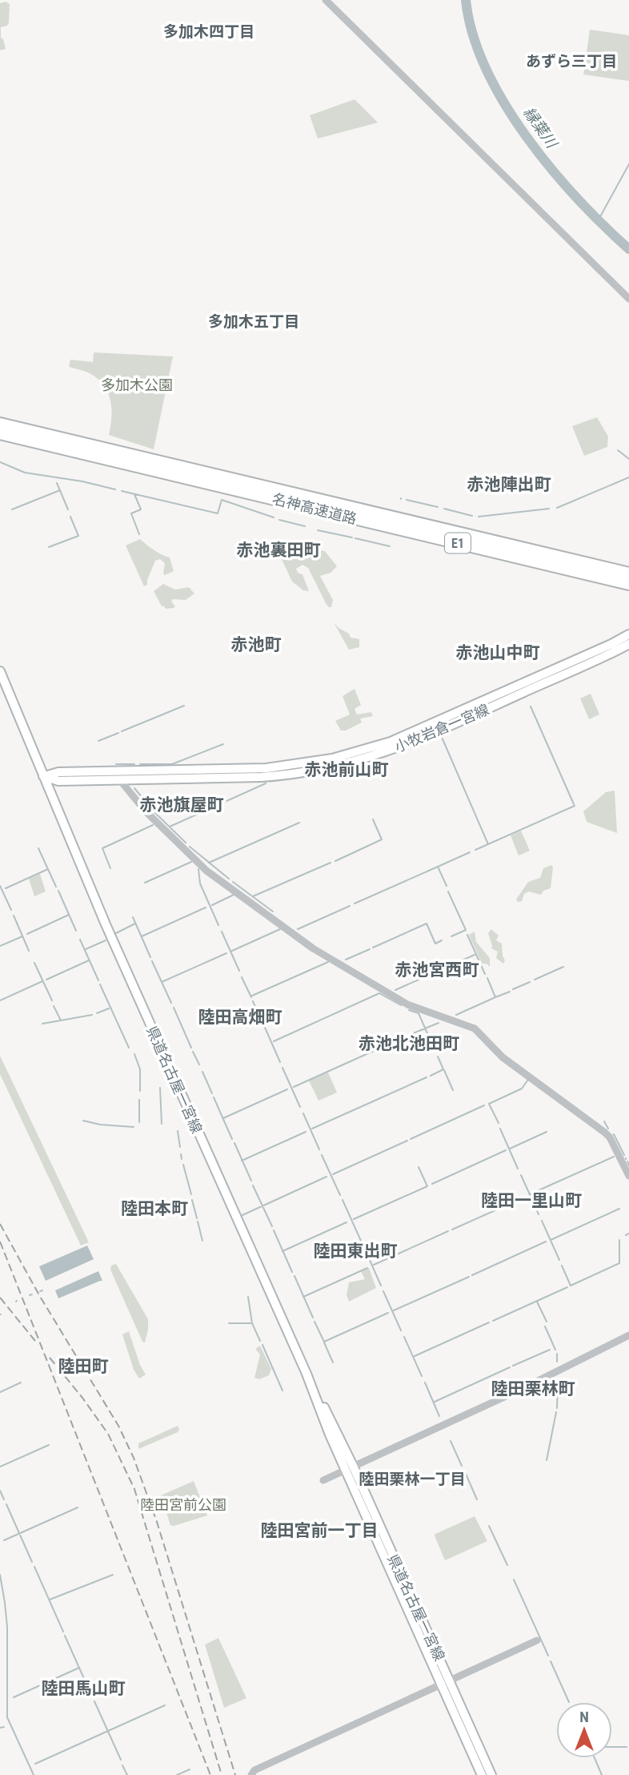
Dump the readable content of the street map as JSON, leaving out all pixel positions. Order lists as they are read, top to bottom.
{
  "streets": {
    "highway": ["名神高速道路", "E1"],
    "main road": ["小牧岩倉一宮線", "県道名古屋一宮線"]
  },
  "crossings": [
    ["小牧岩倉一宮線", "県道名古屋一宮線"]
  ],
  "districts": [
    "多加木四丁目",
    "あずら三丁目",
    "多加木五丁目",
    "赤池陣出町",
    "赤池裏田町",
    "赤池町",
    "赤池山中町",
    "赤池前山町",
    "赤池旗屋町",
    "赤池宮西町",
    "陸田高畑町",
    "赤池北池田町",
    "陸田一里山町",
    "陸田本町",
    "陸田東出町",
    "陸田町",
    "陸田栗林町",
    "陸田栗林一丁目",
    "陸田宮前一丁目",
    "陸田馬山町"
  ],
  "water": ["縁葉川"],
  "parks": ["多加木公園", "陸田宮前公園"],
  "north": "top"
}
